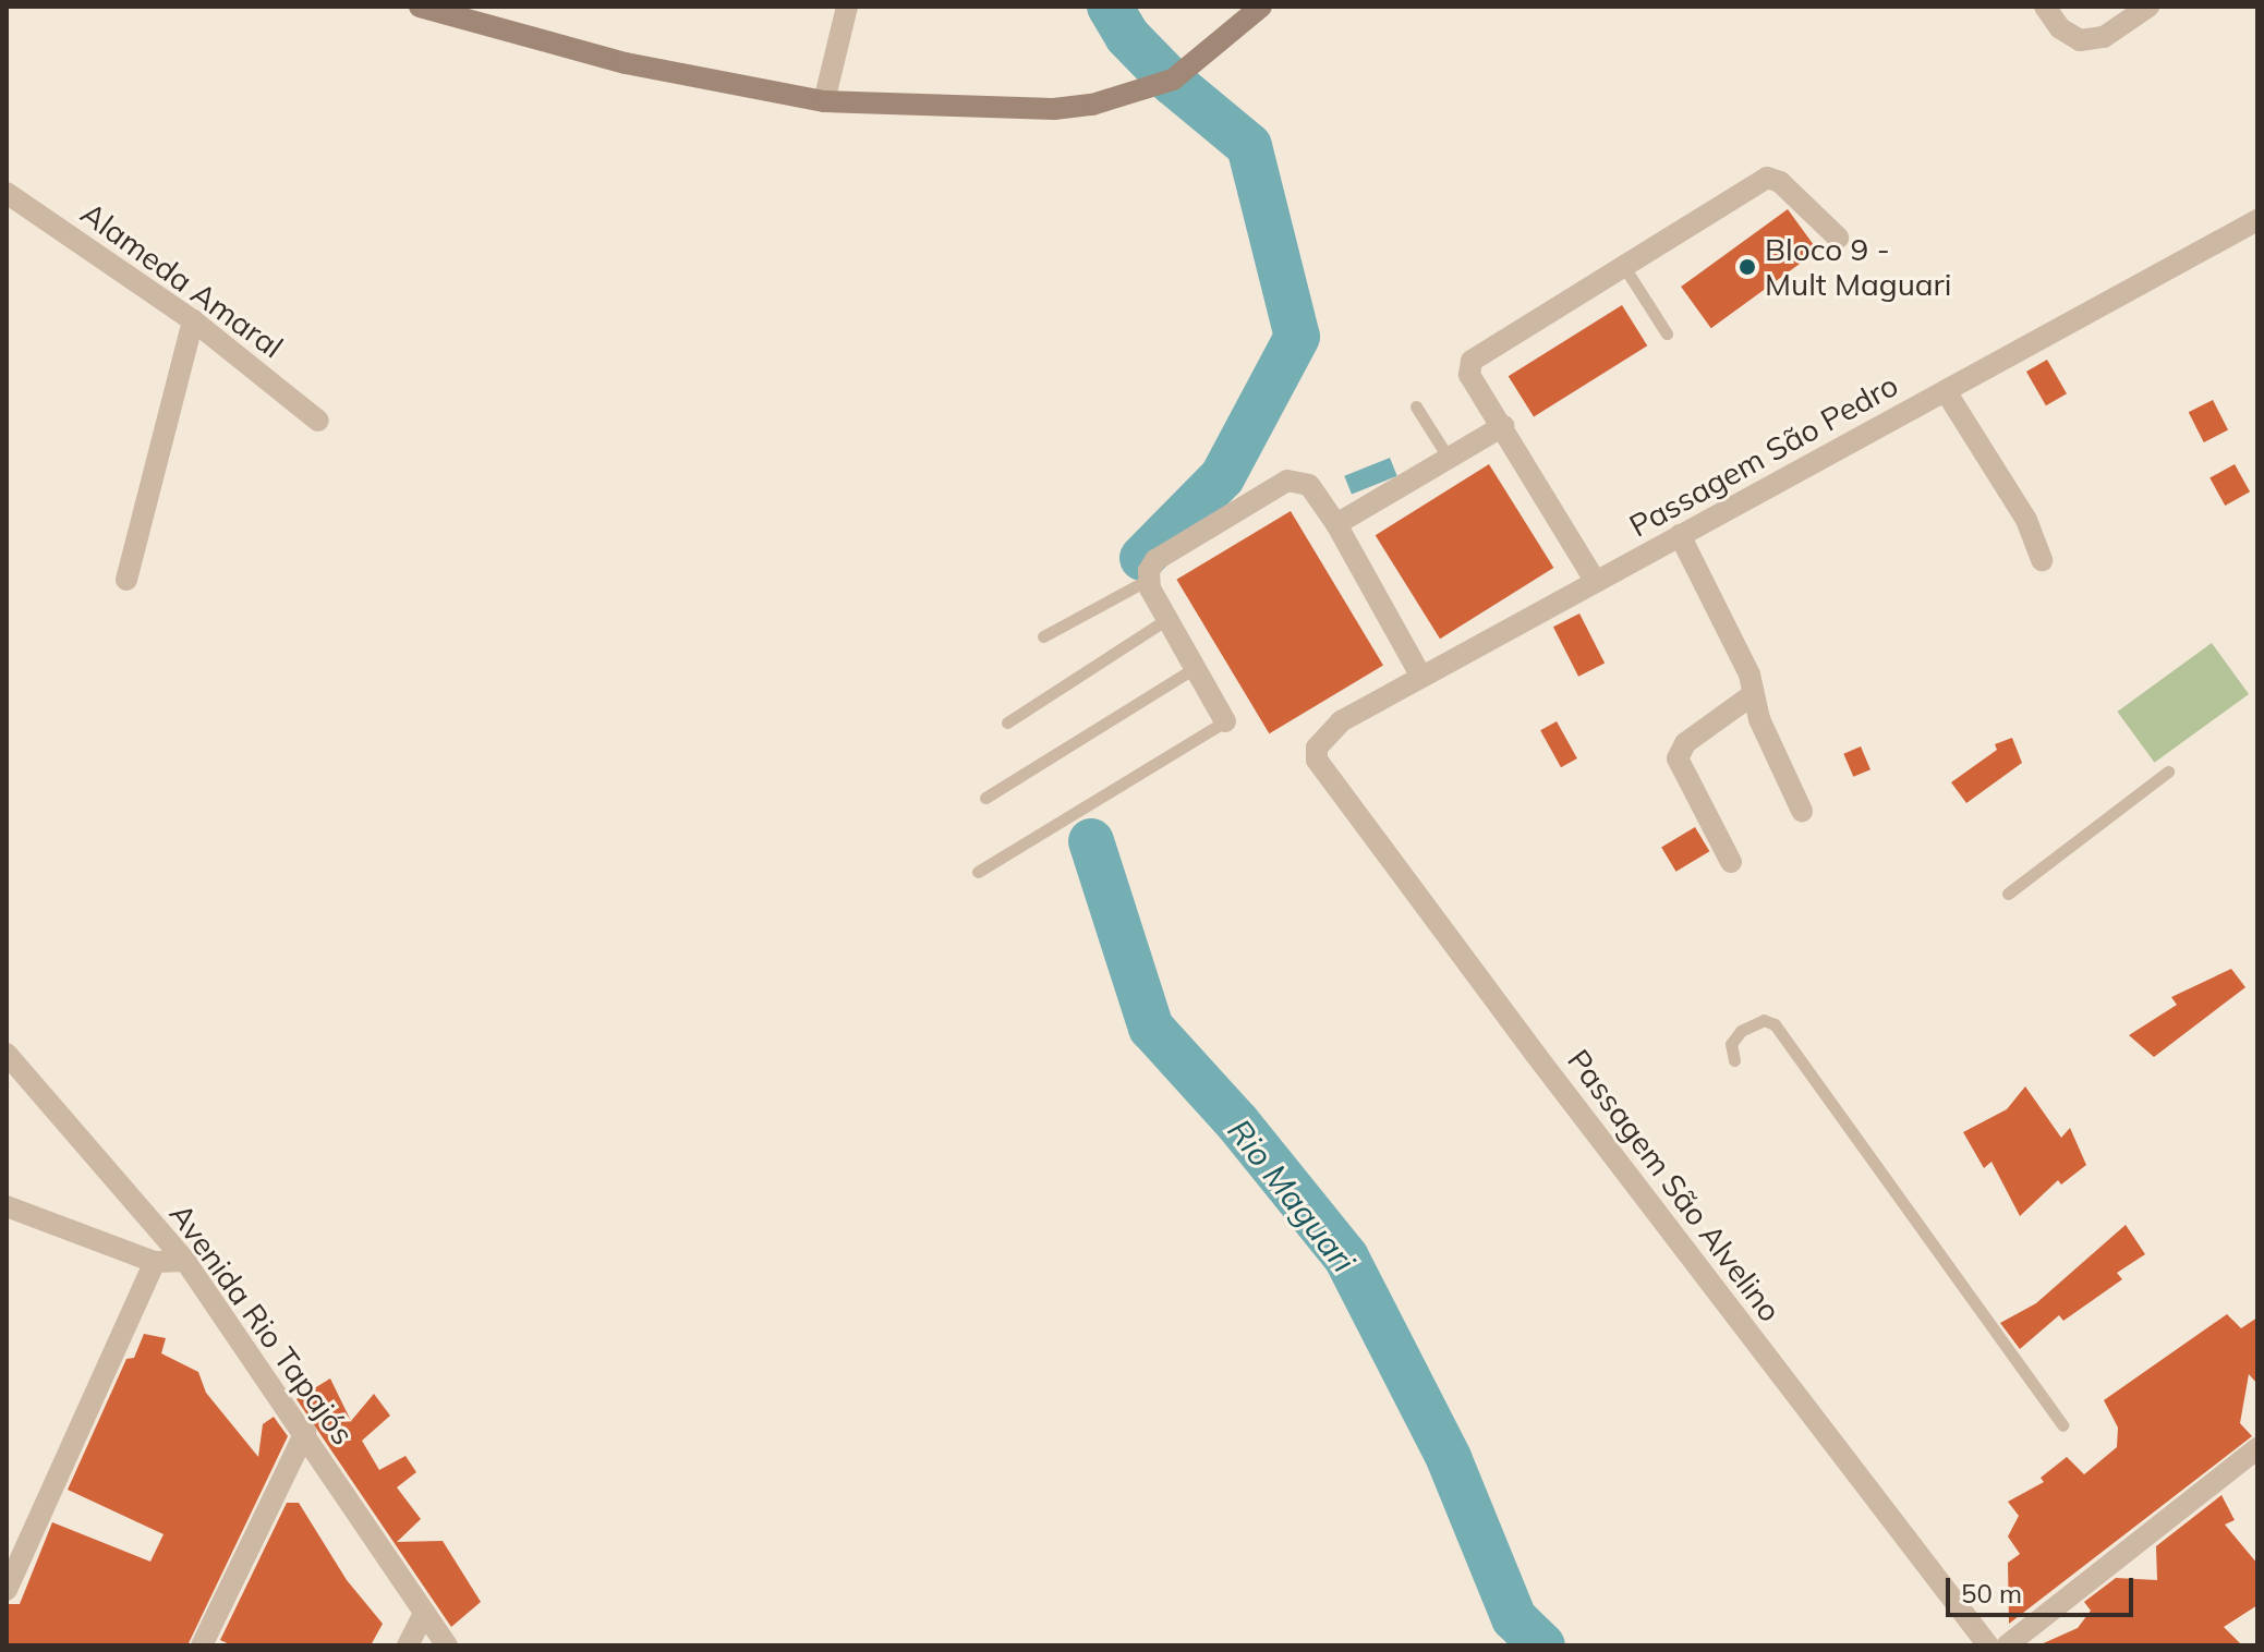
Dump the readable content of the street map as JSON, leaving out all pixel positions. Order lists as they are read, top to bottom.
{
  "streets": {
    "street": [
      "Alameda Amaral",
      "Passagem São Pedro",
      "Passagem São Alvelino",
      "Avenida Rio Tapajós"
    ]
  },
  "crossings": [
    ["Passagem São Pedro", "Passagem São Alvelino"]
  ],
  "water": ["Rio Maguari"],
  "places": ["Bloco 9 - Mult Maguari"],
  "scale_bar": "50 m"
}
